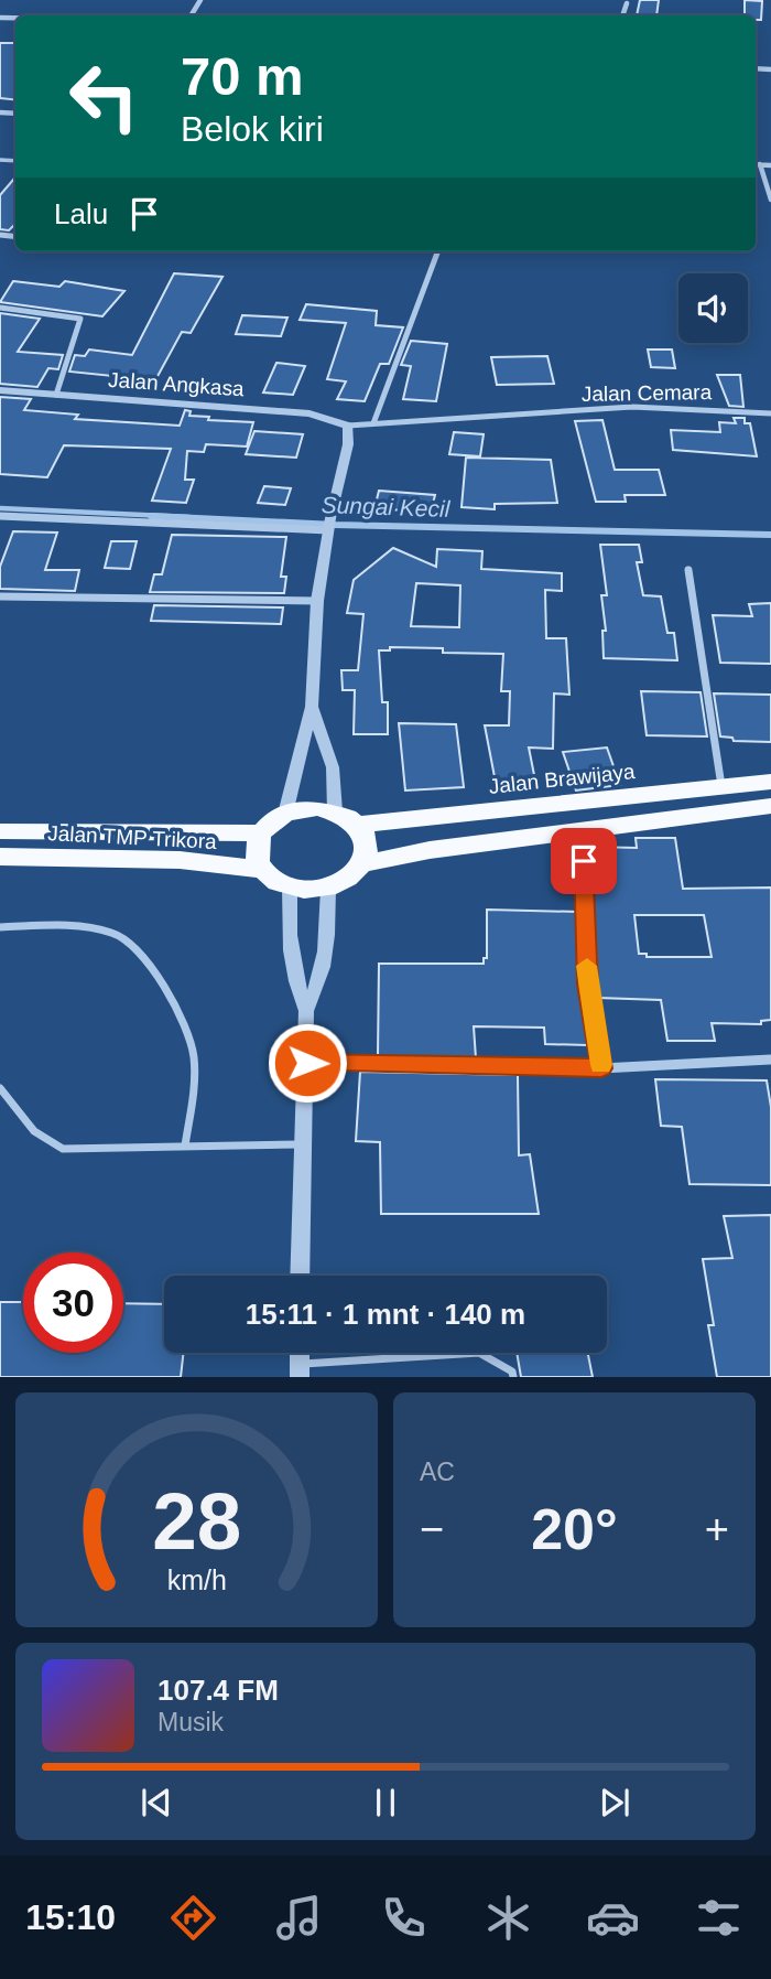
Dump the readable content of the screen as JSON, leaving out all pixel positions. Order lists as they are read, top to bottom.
{
  "streets": {
    "highway": ["Jalan Brawijaya", "Jalan TMP Trikora"],
    "street": ["Jalan Angkasa", "Jalan Cemara"]
  },
  "crossings": [
    ["Jalan Angkasa", "Jalan Cemara"],
    ["Jalan Brawijaya", "Jalan TMP Trikora"]
  ],
  "water": ["Sungai Kecil"],
  "page": {
    "turn": ["70 m", "Belok kiri"],
    "then": "Lalu",
    "limit": "30",
    "trip": "15:11 · 1 mnt · 140 m",
    "tile": "AC",
    "heat": ["−", "20°", "+"],
    "song": ["107.4 FM", "Musik"],
    "tabs": "15:10",
    "gauge": ["28", "km/h"]
  }
}
